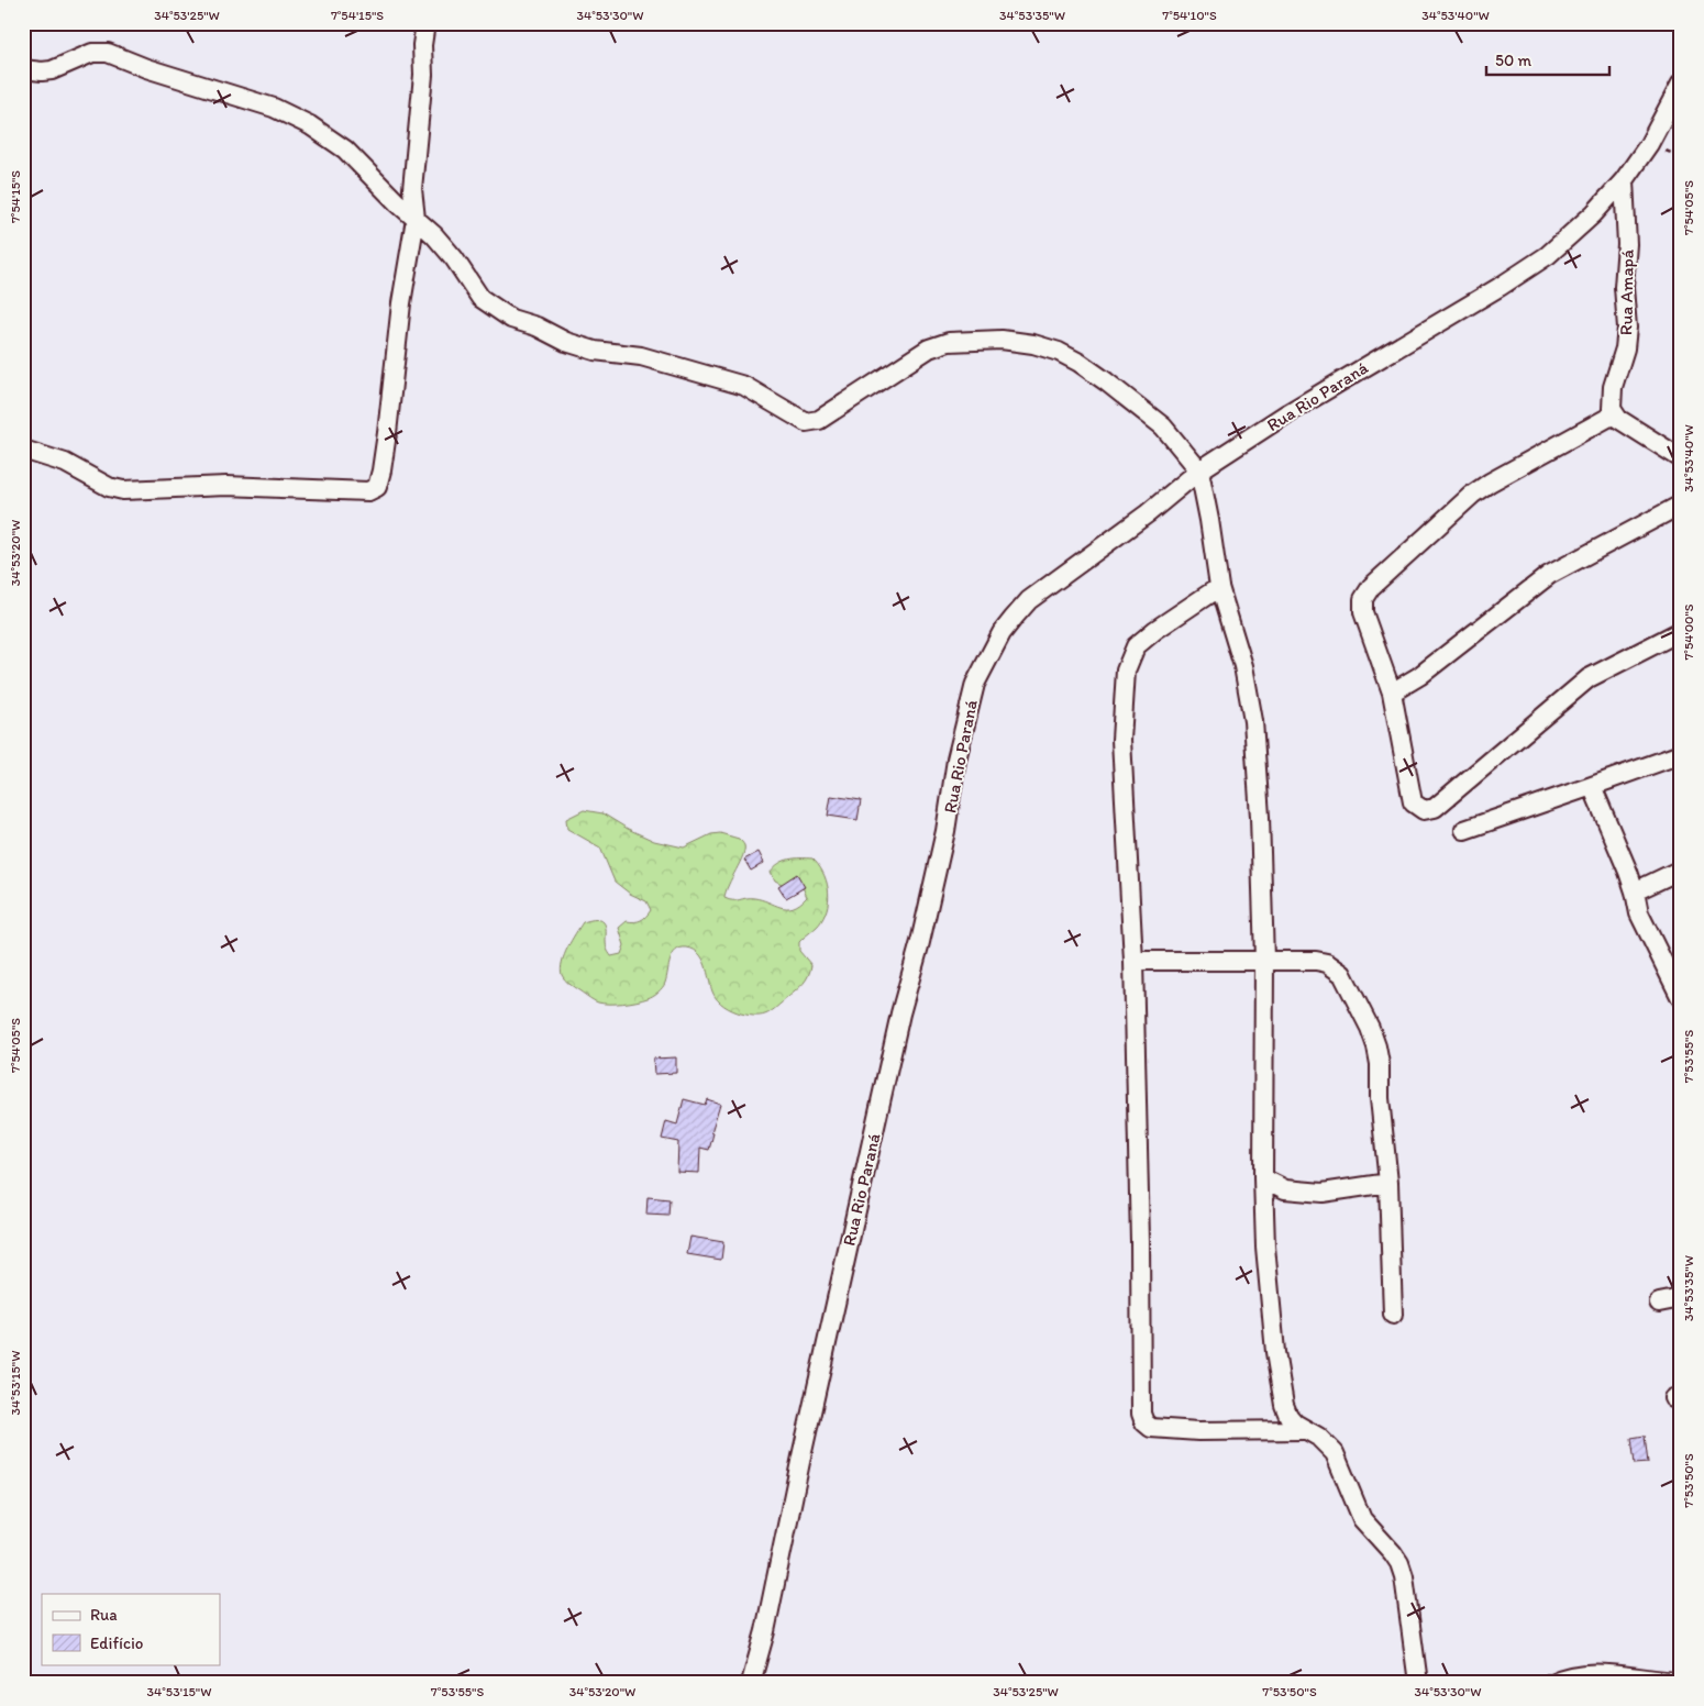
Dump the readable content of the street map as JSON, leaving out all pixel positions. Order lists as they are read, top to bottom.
{
  "streets": {
    "street": ["Rua Amapá", "Rua Rio Paraná"]
  },
  "crossings": [
    ["Rua Amapá", "Rua Rio Paraná"]
  ],
  "legend": ["Rua", "Edifício"],
  "scale_bar": "50 m",
  "coordinates": [
    "34°53'25\"W",
    "7°54'15\"S",
    "34°53'30\"W",
    "34°53'35\"W",
    "7°54'10\"S",
    "34°53'40\"W",
    "7°54'05\"S",
    "34°53'20\"W",
    "7°54'00\"S",
    "7°53'55\"S",
    "34°53'15\"W",
    "7°53'50\"S"
  ]
}
